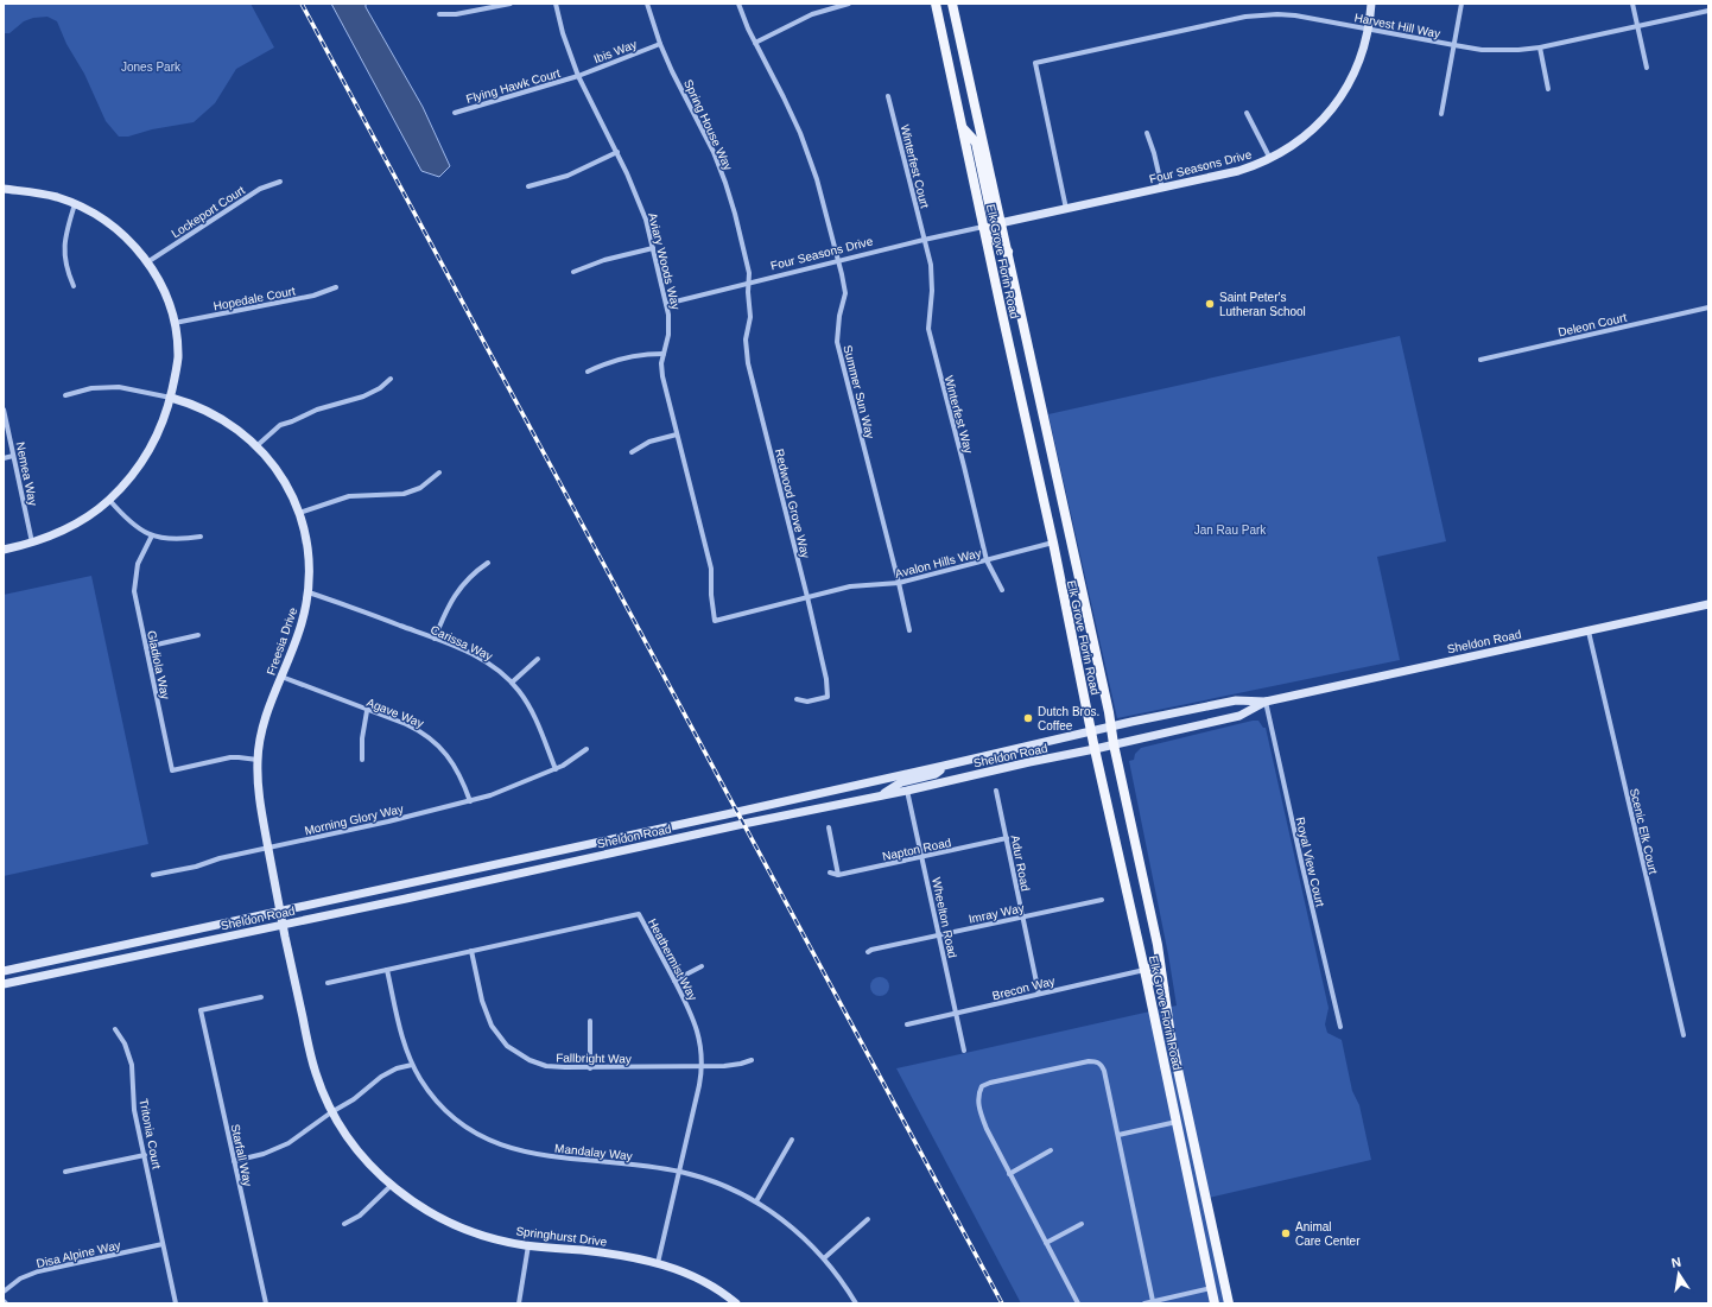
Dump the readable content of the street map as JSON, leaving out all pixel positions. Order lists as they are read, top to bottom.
{
  "streets": {
    "main road": [
      "Four Seasons Drive",
      "Elk Grove Florin Road",
      "Freesia Drive",
      "Sheldon Road",
      "Springhurst Drive"
    ],
    "street": [
      "Harvest Hill Way",
      "Ibis Way",
      "Flying Hawk Court",
      "Spring House Way",
      "Winterfest Court",
      "Lockeport Court",
      "Aviary Woods Way",
      "Hopedale Court",
      "Deleon Court",
      "Summer Sun Way",
      "Winterfest Way",
      "Nemea Way",
      "Redwood Grove Way",
      "Avalon Hills Way",
      "Carissa Way",
      "Gladiola Way",
      "Agave Way",
      "Morning Glory Way",
      "Scenic Elk Court",
      "Napton Road",
      "Royal View Court",
      "Adur Road",
      "Imray Way",
      "Wheelton Road",
      "Heathermist Way",
      "Brecon Way",
      "Fallbright Way",
      "Tritonia Court",
      "Mandalay Way",
      "Starfall Way",
      "Disa Alpine Way"
    ]
  },
  "crossings": [
    ["Harvest Hill Way", "Four Seasons Drive"],
    ["Ibis Way", "Flying Hawk Court"],
    ["Ibis Way", "Spring House Way"],
    ["Ibis Way", "Aviary Woods Way"],
    ["Flying Hawk Court", "Aviary Woods Way"],
    ["Spring House Way", "Four Seasons Drive"],
    ["Spring House Way", "Redwood Grove Way"],
    ["Winterfest Court", "Four Seasons Drive"],
    ["Winterfest Court", "Winterfest Way"],
    ["Four Seasons Drive", "Aviary Woods Way"],
    ["Four Seasons Drive", "Elk Grove Florin Road"],
    ["Four Seasons Drive", "Summer Sun Way"],
    ["Four Seasons Drive", "Winterfest Way"],
    ["Four Seasons Drive", "Redwood Grove Way"],
    ["Aviary Woods Way", "Avalon Hills Way"],
    ["Elk Grove Florin Road", "Avalon Hills Way"],
    ["Elk Grove Florin Road", "Sheldon Road"],
    ["Elk Grove Florin Road", "Brecon Way"],
    ["Summer Sun Way", "Avalon Hills Way"],
    ["Winterfest Way", "Avalon Hills Way"],
    ["Redwood Grove Way", "Avalon Hills Way"],
    ["Freesia Drive", "Sheldon Road"],
    ["Freesia Drive", "Carissa Way"],
    ["Freesia Drive", "Gladiola Way"],
    ["Freesia Drive", "Agave Way"],
    ["Freesia Drive", "Morning Glory Way"],
    ["Freesia Drive", "Springhurst Drive"],
    ["Sheldon Road", "Scenic Elk Court"],
    ["Sheldon Road", "Royal View Court"],
    ["Sheldon Road", "Wheelton Road"],
    ["Sheldon Road", "Springhurst Drive"],
    ["Carissa Way", "Morning Glory Way"],
    ["Agave Way", "Morning Glory Way"],
    ["Napton Road", "Adur Road"],
    ["Napton Road", "Wheelton Road"],
    ["Adur Road", "Imray Way"],
    ["Adur Road", "Brecon Way"],
    ["Imray Way", "Wheelton Road"],
    ["Wheelton Road", "Brecon Way"],
    ["Heathermist Way", "Fallbright Way"],
    ["Heathermist Way", "Mandalay Way"],
    ["Heathermist Way", "Springhurst Drive"],
    ["Tritonia Court", "Disa Alpine Way"]
  ],
  "parks": ["Jones Park", "Jan Rau Park"],
  "places": ["Saint Peter's Lutheran School", "Dutch Bros. Coffee", "Animal Care Center"],
  "north": "top"
}
